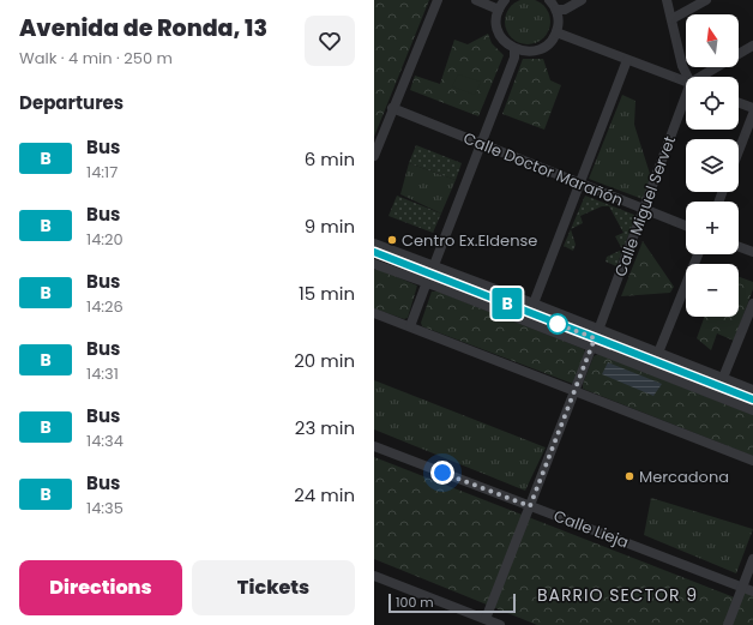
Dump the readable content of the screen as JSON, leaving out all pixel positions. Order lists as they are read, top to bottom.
{
  "streets": {
    "street": ["Calle Doctor Marañón", "Calle Miguel Servet", "Calle Lieja"]
  },
  "crossings": [
    ["Calle Doctor Marañón", "Calle Miguel Servet"],
    ["Calle Miguel Servet", "Calle Lieja"]
  ],
  "districts": ["BARRIO SECTOR 9"],
  "places": ["Centro Ex.Eldense", "Mercadona"],
  "lines": ["bus line B"],
  "scale_bar": "100 m",
  "north": "top",
  "page": {
    "heading": [
      ["Avenida de Ronda, 13", "Walk · 4 min · 250 m"],
      "Departures"
    ],
    "on_map": "B",
    "map_buttons": ["+", "−"],
    "list": [
      {
        "mark": "B",
        "name": "Bus",
        "note": "14:17",
        "value": "6 min"
      },
      {
        "mark": "B",
        "name": "Bus",
        "note": "14:20",
        "value": "9 min"
      },
      {
        "mark": "B",
        "name": "Bus",
        "note": "14:26",
        "value": "15 min"
      },
      {
        "mark": "B",
        "name": "Bus",
        "note": "14:31",
        "value": "20 min"
      },
      {
        "mark": "B",
        "name": "Bus",
        "note": "14:34",
        "value": "23 min"
      },
      {
        "mark": "B",
        "name": "Bus",
        "note": "14:35",
        "value": "24 min"
      }
    ],
    "buttons": ["Directions", "Tickets"],
    "scale": "100 m"
  }
}
